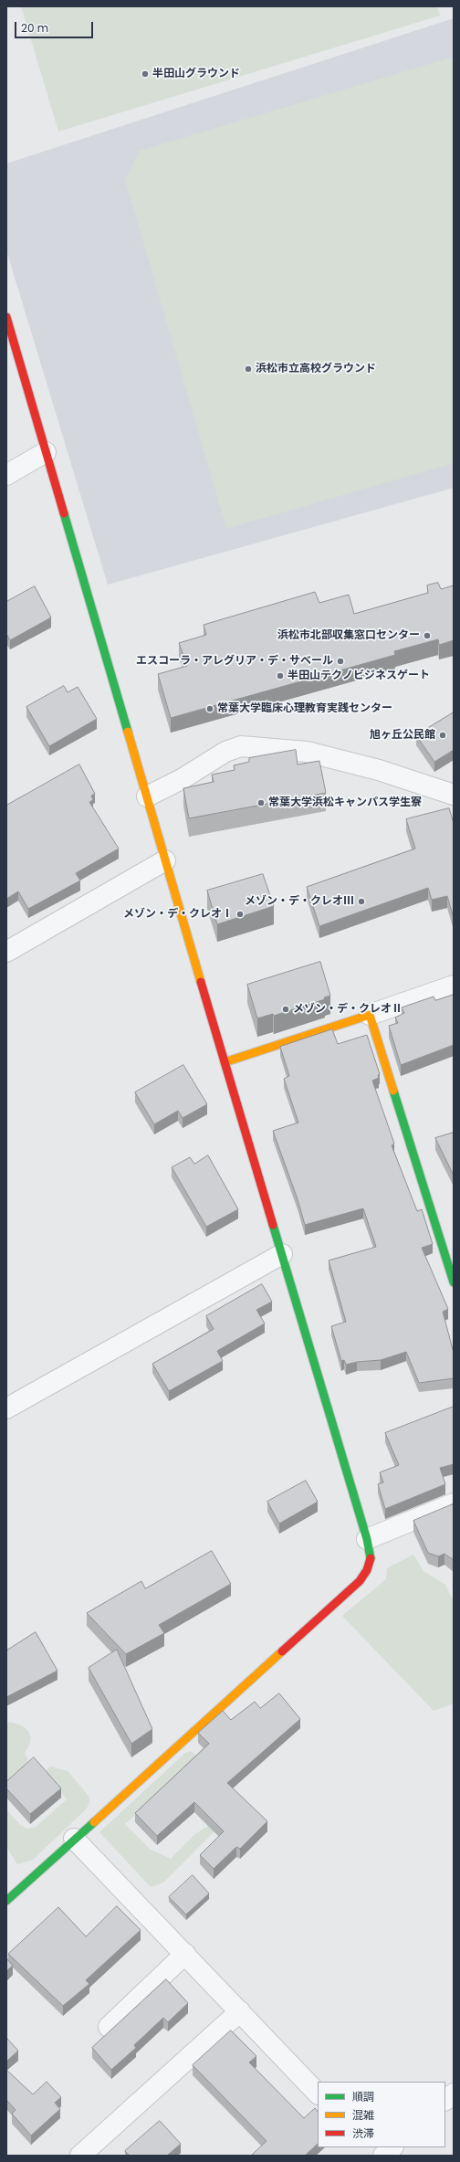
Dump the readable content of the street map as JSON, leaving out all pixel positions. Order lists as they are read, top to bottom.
{
  "places": [
    "半田山グラウンド",
    "浜松市立高校グラウンド",
    "浜松市北部収集窓口センター",
    "エスコーラ・アレグリア・デ・サベール",
    "半田山テクノビジネスゲート",
    "常葉大学臨床心理教育実践センター",
    "旭ヶ丘公民館",
    "常葉大学浜松キャンパス学生寮",
    "メゾン・デ・クレオⅢ",
    "メゾン・デ・クレオⅠ",
    "メゾン・デ・クレオⅡ"
  ],
  "legend": ["順調", "混雑", "渋滞"],
  "scale_bar": "20 m"
}
